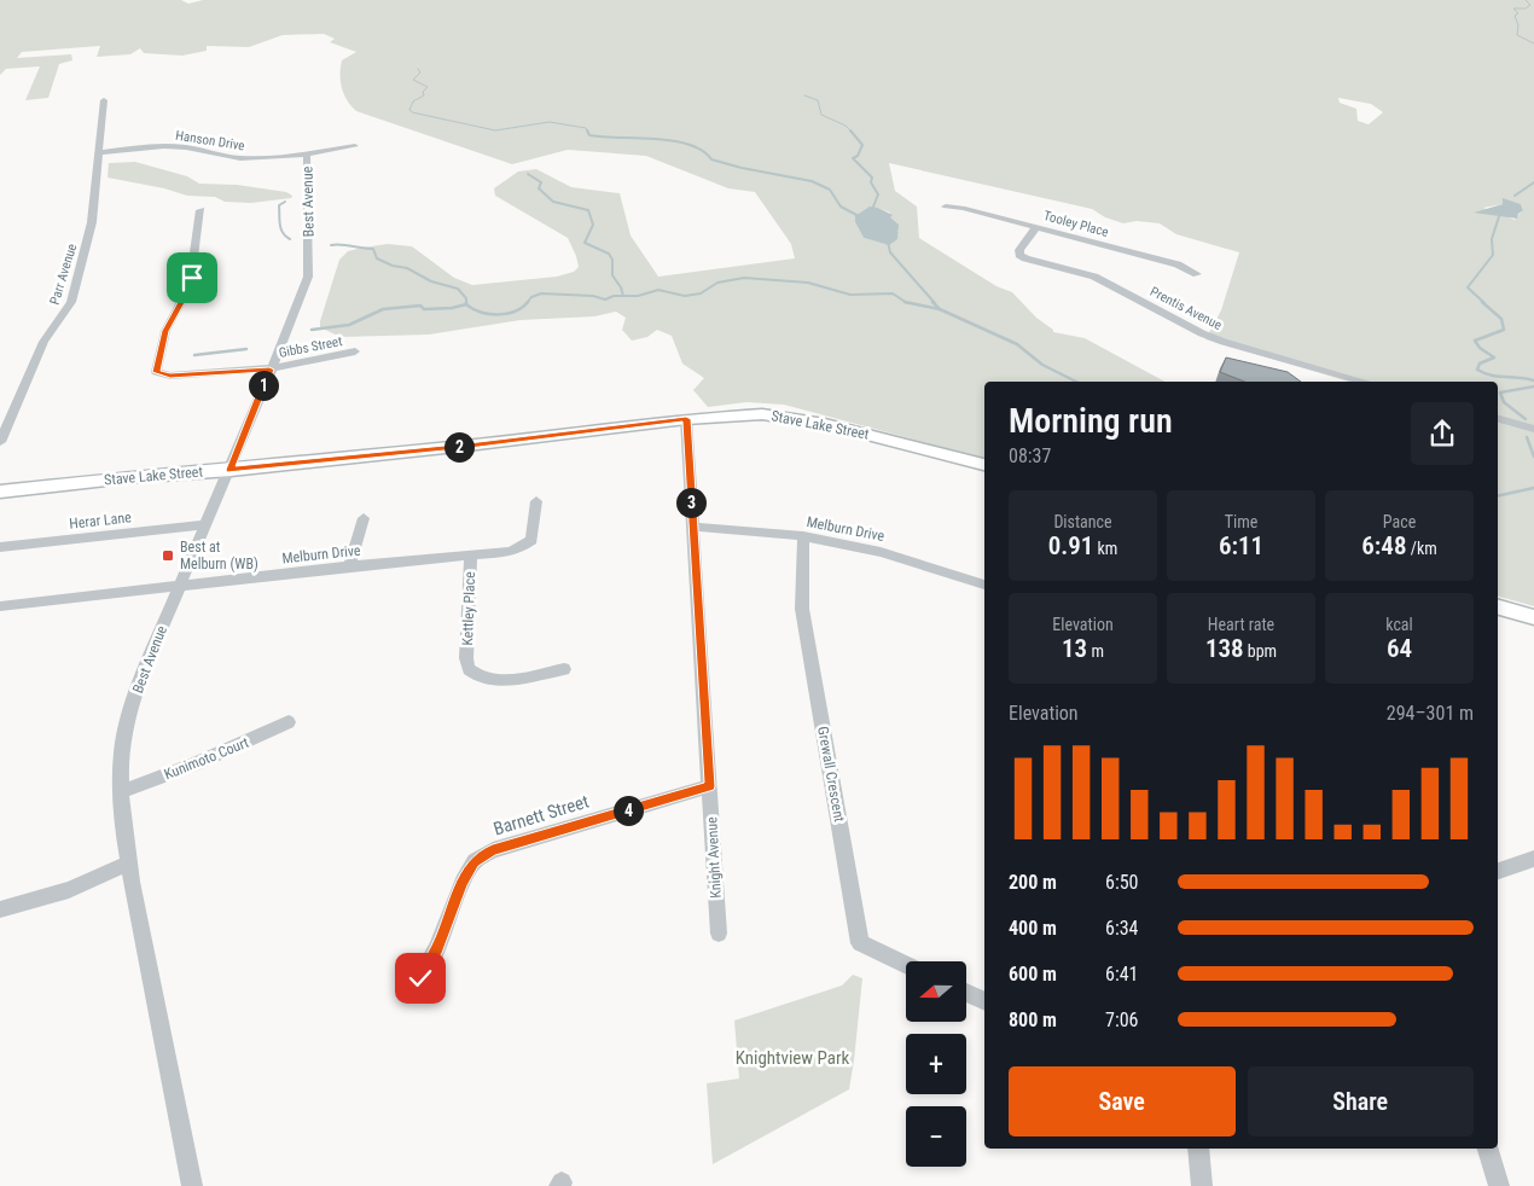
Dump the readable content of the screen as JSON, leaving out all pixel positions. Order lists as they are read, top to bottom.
{
  "streets": {
    "main road": ["Stave Lake Street"],
    "street": [
      "Hanson Drive",
      "Best Avenue",
      "Tooley Place",
      "Parr Avenue",
      "Prentis Avenue",
      "Gibbs Street",
      "Herar Lane",
      "Melburn Drive",
      "Kettley Place",
      "Kunimoto Court",
      "Grewall Crescent",
      "Barnett Street",
      "Knight Avenue"
    ]
  },
  "crossings": [
    ["Hanson Drive", "Best Avenue"],
    ["Hanson Drive", "Parr Avenue"],
    ["Best Avenue", "Gibbs Street"],
    ["Best Avenue", "Stave Lake Street"],
    ["Best Avenue", "Herar Lane"],
    ["Best Avenue", "Melburn Drive"],
    ["Best Avenue", "Kunimoto Court"],
    ["Tooley Place", "Prentis Avenue"],
    ["Stave Lake Street", "Knight Avenue"],
    ["Melburn Drive", "Kettley Place"],
    ["Melburn Drive", "Grewall Crescent"],
    ["Melburn Drive", "Knight Avenue"],
    ["Barnett Street", "Knight Avenue"]
  ],
  "parks": ["Knightview Park"],
  "places": {
    "transit": ["Best at Melburn (WB)"]
  },
  "north": "left",
  "page": {
    "pins": [
      "1",
      "2",
      "3",
      "4"
    ],
    "heading": ["Morning run", "08:37"],
    "stats": [
      ["Distance", "0.91 km"],
      ["Time", "6:11"],
      ["Pace", "6:48 /km"],
      ["Elevation", "13 m"],
      ["Heart rate", "138 bpm"],
      ["kcal", "64"]
    ],
    "chart": ["Elevation", "294–301 m"],
    "list": [
      {
        "name": "200 m",
        "note": "6:50"
      },
      {
        "name": "400 m",
        "note": "6:34"
      },
      {
        "name": "600 m",
        "note": "6:41"
      },
      {
        "name": "800 m",
        "note": "7:06"
      }
    ],
    "map_buttons": ["+", "−"],
    "buttons": ["Save", "Share"]
  }
}
